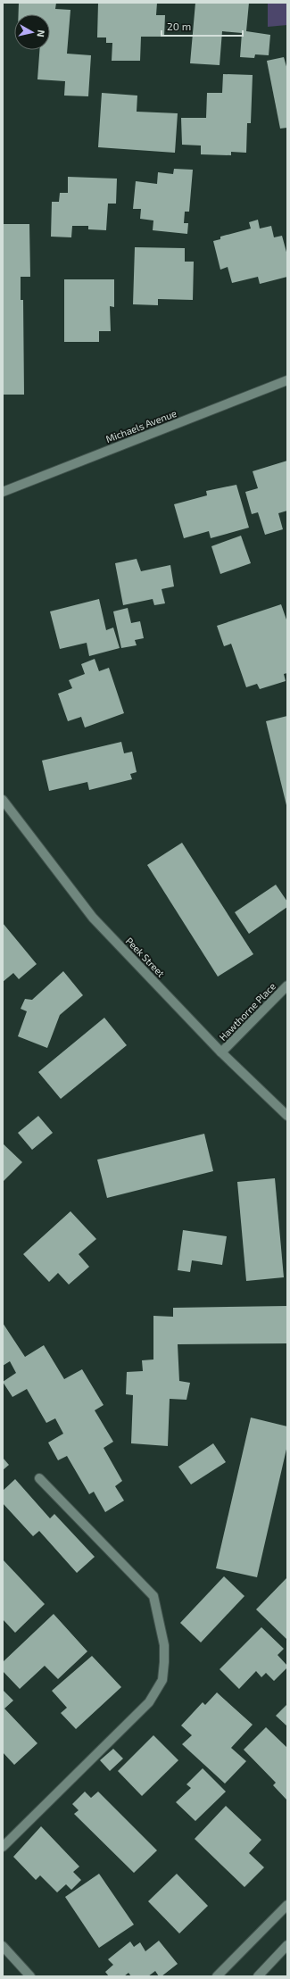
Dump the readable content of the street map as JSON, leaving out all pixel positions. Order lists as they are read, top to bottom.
{
  "streets": {
    "street": ["Michaels Avenue", "Peek Street", "Hawthorne Place"]
  },
  "crossings": [
    ["Peek Street", "Hawthorne Place"]
  ],
  "scale_bar": "20 m",
  "north": "right"
}
